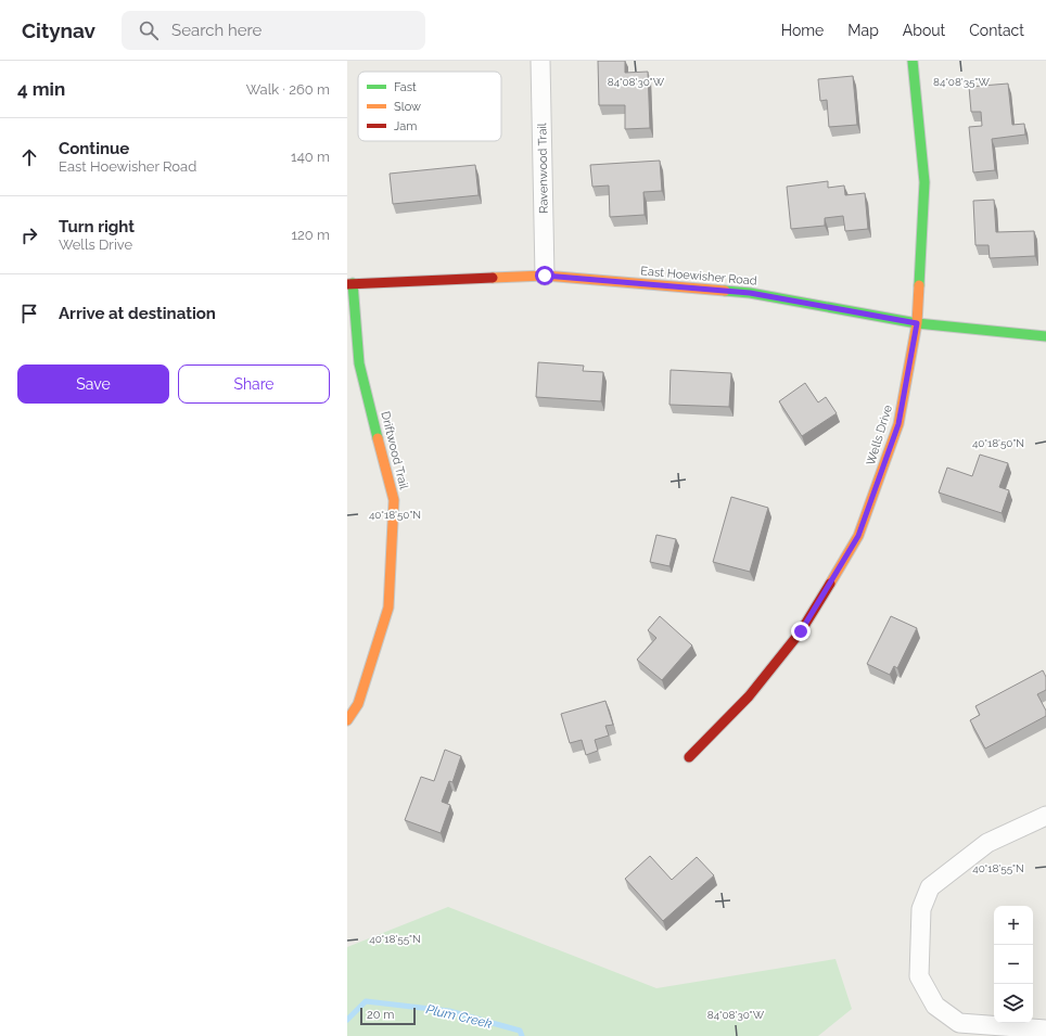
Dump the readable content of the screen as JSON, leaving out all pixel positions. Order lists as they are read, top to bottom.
{
  "streets": {
    "street": [
      "Ravenwood Trail",
      "East Hoewisher Road",
      "Wells Drive",
      "Driftwood Trail"
    ]
  },
  "crossings": [
    ["Ravenwood Trail", "East Hoewisher Road"],
    ["East Hoewisher Road", "Wells Drive"],
    ["East Hoewisher Road", "Driftwood Trail"]
  ],
  "water": ["Plum Creek"],
  "legend": ["Fast", "Slow", "Jam"],
  "scale_bar": "20 m",
  "page": {
    "header": "Citynav",
    "search": "Search here",
    "nav": [
      "Home",
      "Map",
      "About",
      "Contact"
    ],
    "heading": ["4 min", "Walk · 260 m"],
    "list": [
      ["Continue", "East Hoewisher Road", "140 m"],
      ["Turn right", "Wells Drive", "120 m"],
      "Arrive at destination"
    ],
    "buttons": ["Save", "Share"],
    "map_buttons": ["+", "−"],
    "scale": "20 m"
  },
  "coordinates": [
    "84°08'30\"W",
    "84°08'35\"W",
    "40°18'50\"N",
    "40°18'55\"N"
  ]
}
